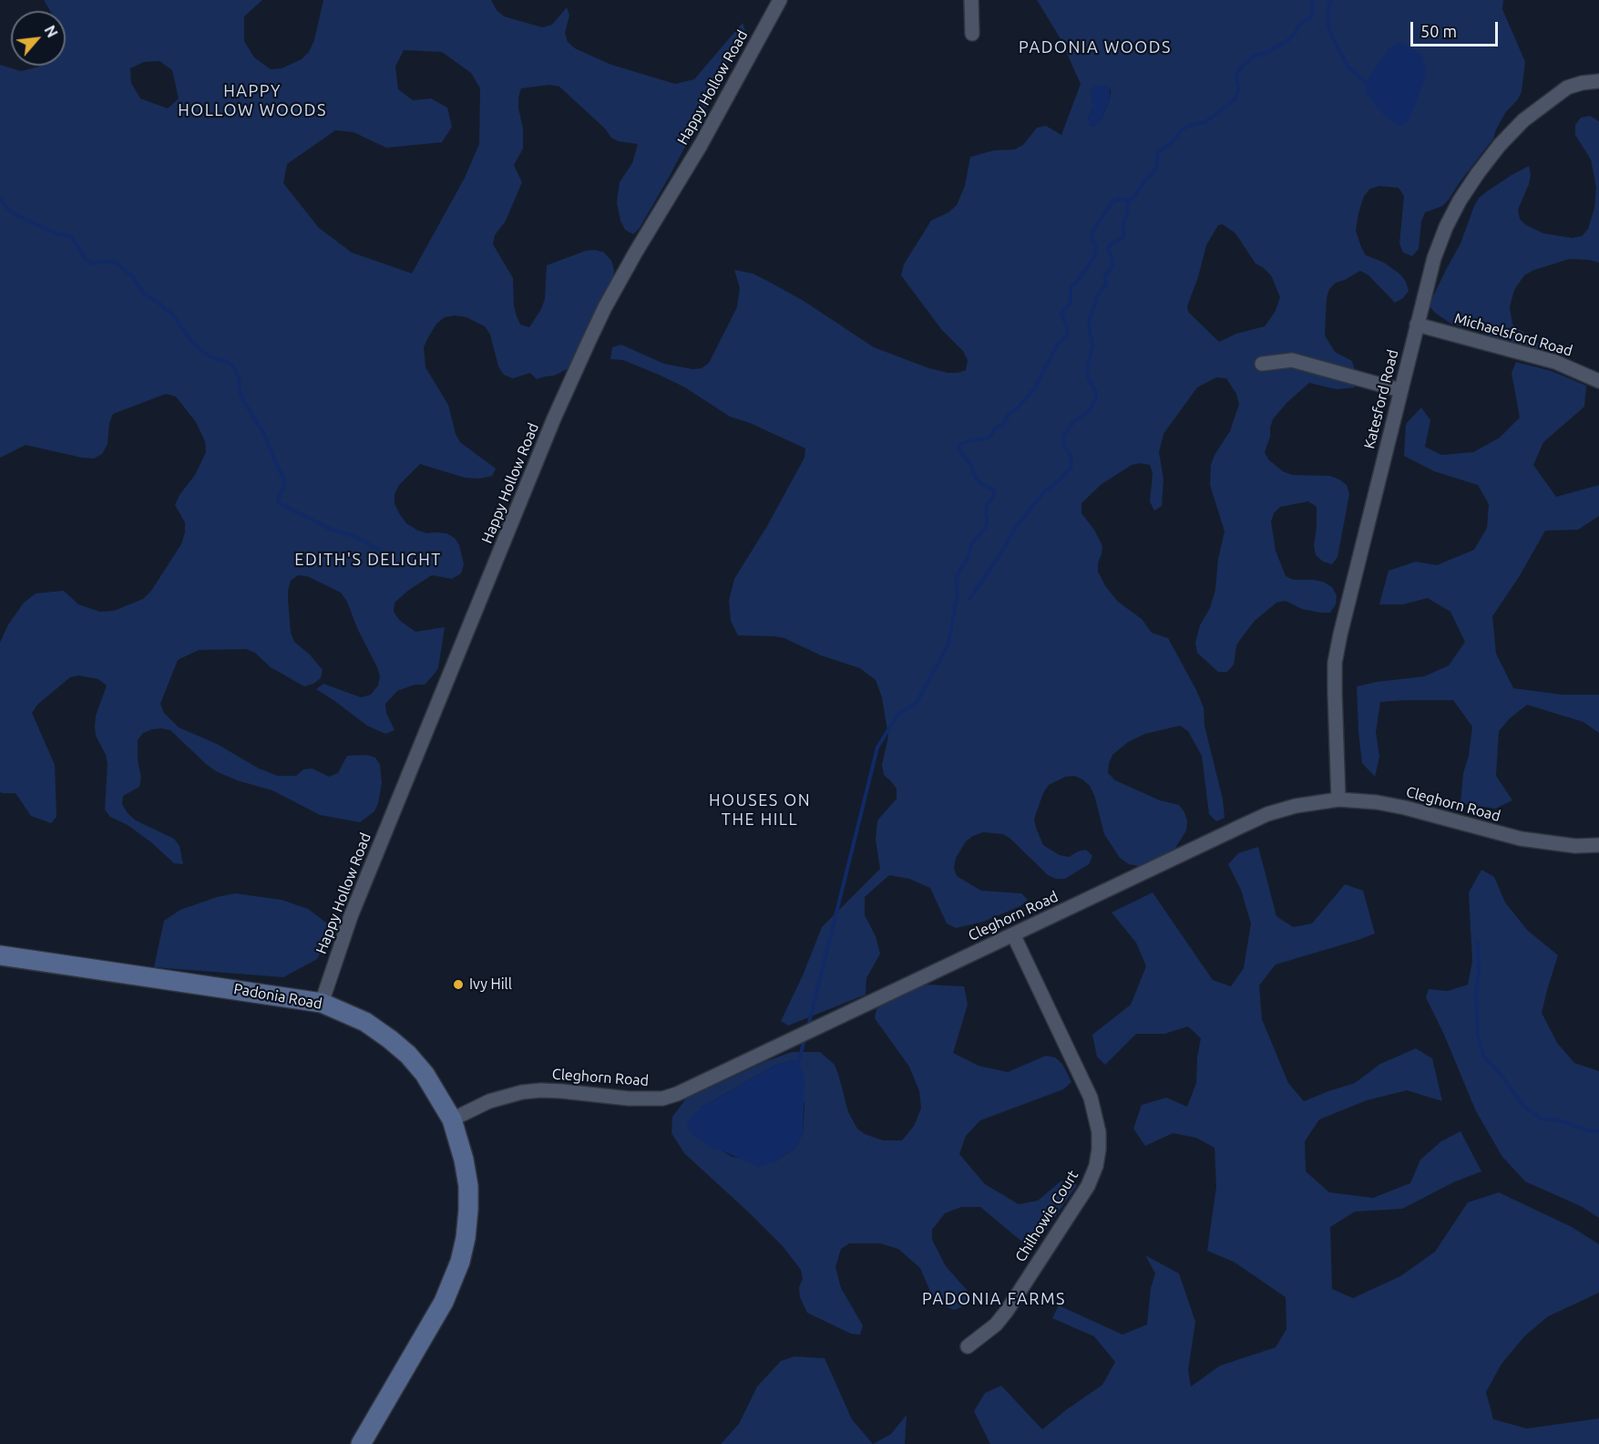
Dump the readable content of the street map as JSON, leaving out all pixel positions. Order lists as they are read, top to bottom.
{
  "streets": {
    "main road": ["Padonia Road"],
    "street": [
      "Happy Hollow Road",
      "Michaelsford Road",
      "Katesford Road",
      "Cleghorn Road",
      "Chilhowie Court"
    ]
  },
  "crossings": [
    ["Happy Hollow Road", "Padonia Road"],
    ["Michaelsford Road", "Katesford Road"],
    ["Katesford Road", "Cleghorn Road"],
    ["Cleghorn Road", "Padonia Road"],
    ["Cleghorn Road", "Chilhowie Court"]
  ],
  "districts": [
    "PADONIA WOODS",
    "HAPPY HOLLOW WOODS",
    "EDITH'S DELIGHT",
    "HOUSES ON THE HILL",
    "PADONIA FARMS"
  ],
  "places": ["Ivy Hill"],
  "scale_bar": "50 m",
  "north": "top right"
}
